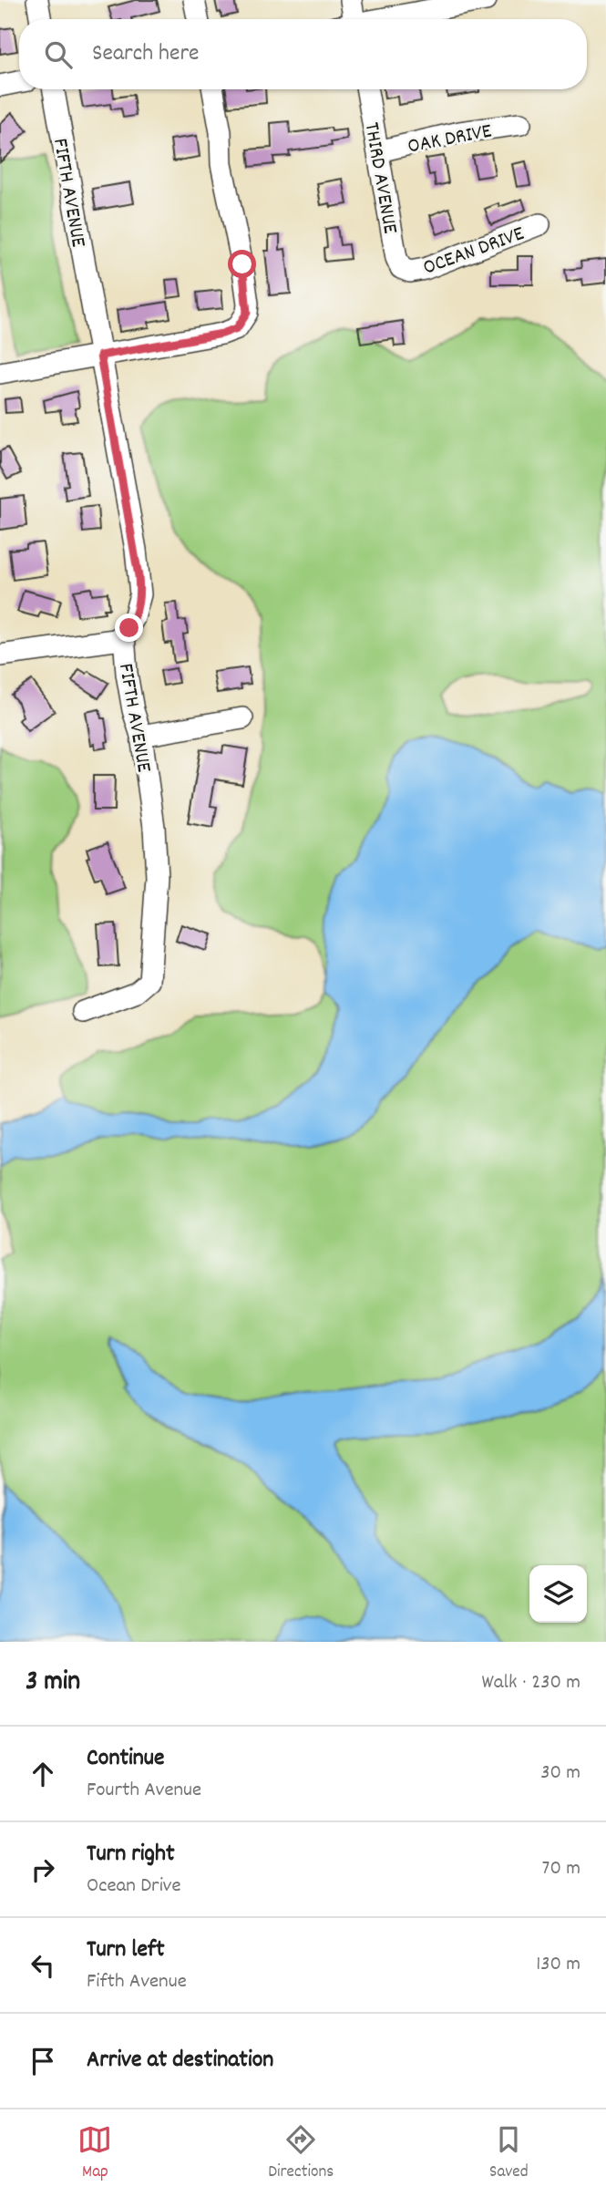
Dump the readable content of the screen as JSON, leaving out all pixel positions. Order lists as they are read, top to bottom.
{
  "streets": {
    "street": [
      "OAK DRIVE",
      "THIRD AVENUE",
      "FIFTH AVENUE",
      "OCEAN DRIVE"
    ]
  },
  "crossings": [
    ["OAK DRIVE", "THIRD AVENUE"],
    ["THIRD AVENUE", "OCEAN DRIVE"]
  ],
  "page": {
    "search": "Search here",
    "heading": ["3 min", "Walk · 230 m"],
    "list": [
      ["Continue", "Fourth Avenue", "30 m"],
      ["Turn right", "Ocean Drive", "70 m"],
      ["Turn left", "Fifth Avenue", "130 m"],
      "Arrive at destination"
    ],
    "nav": ["Map", "Directions", "Saved"]
  }
}
